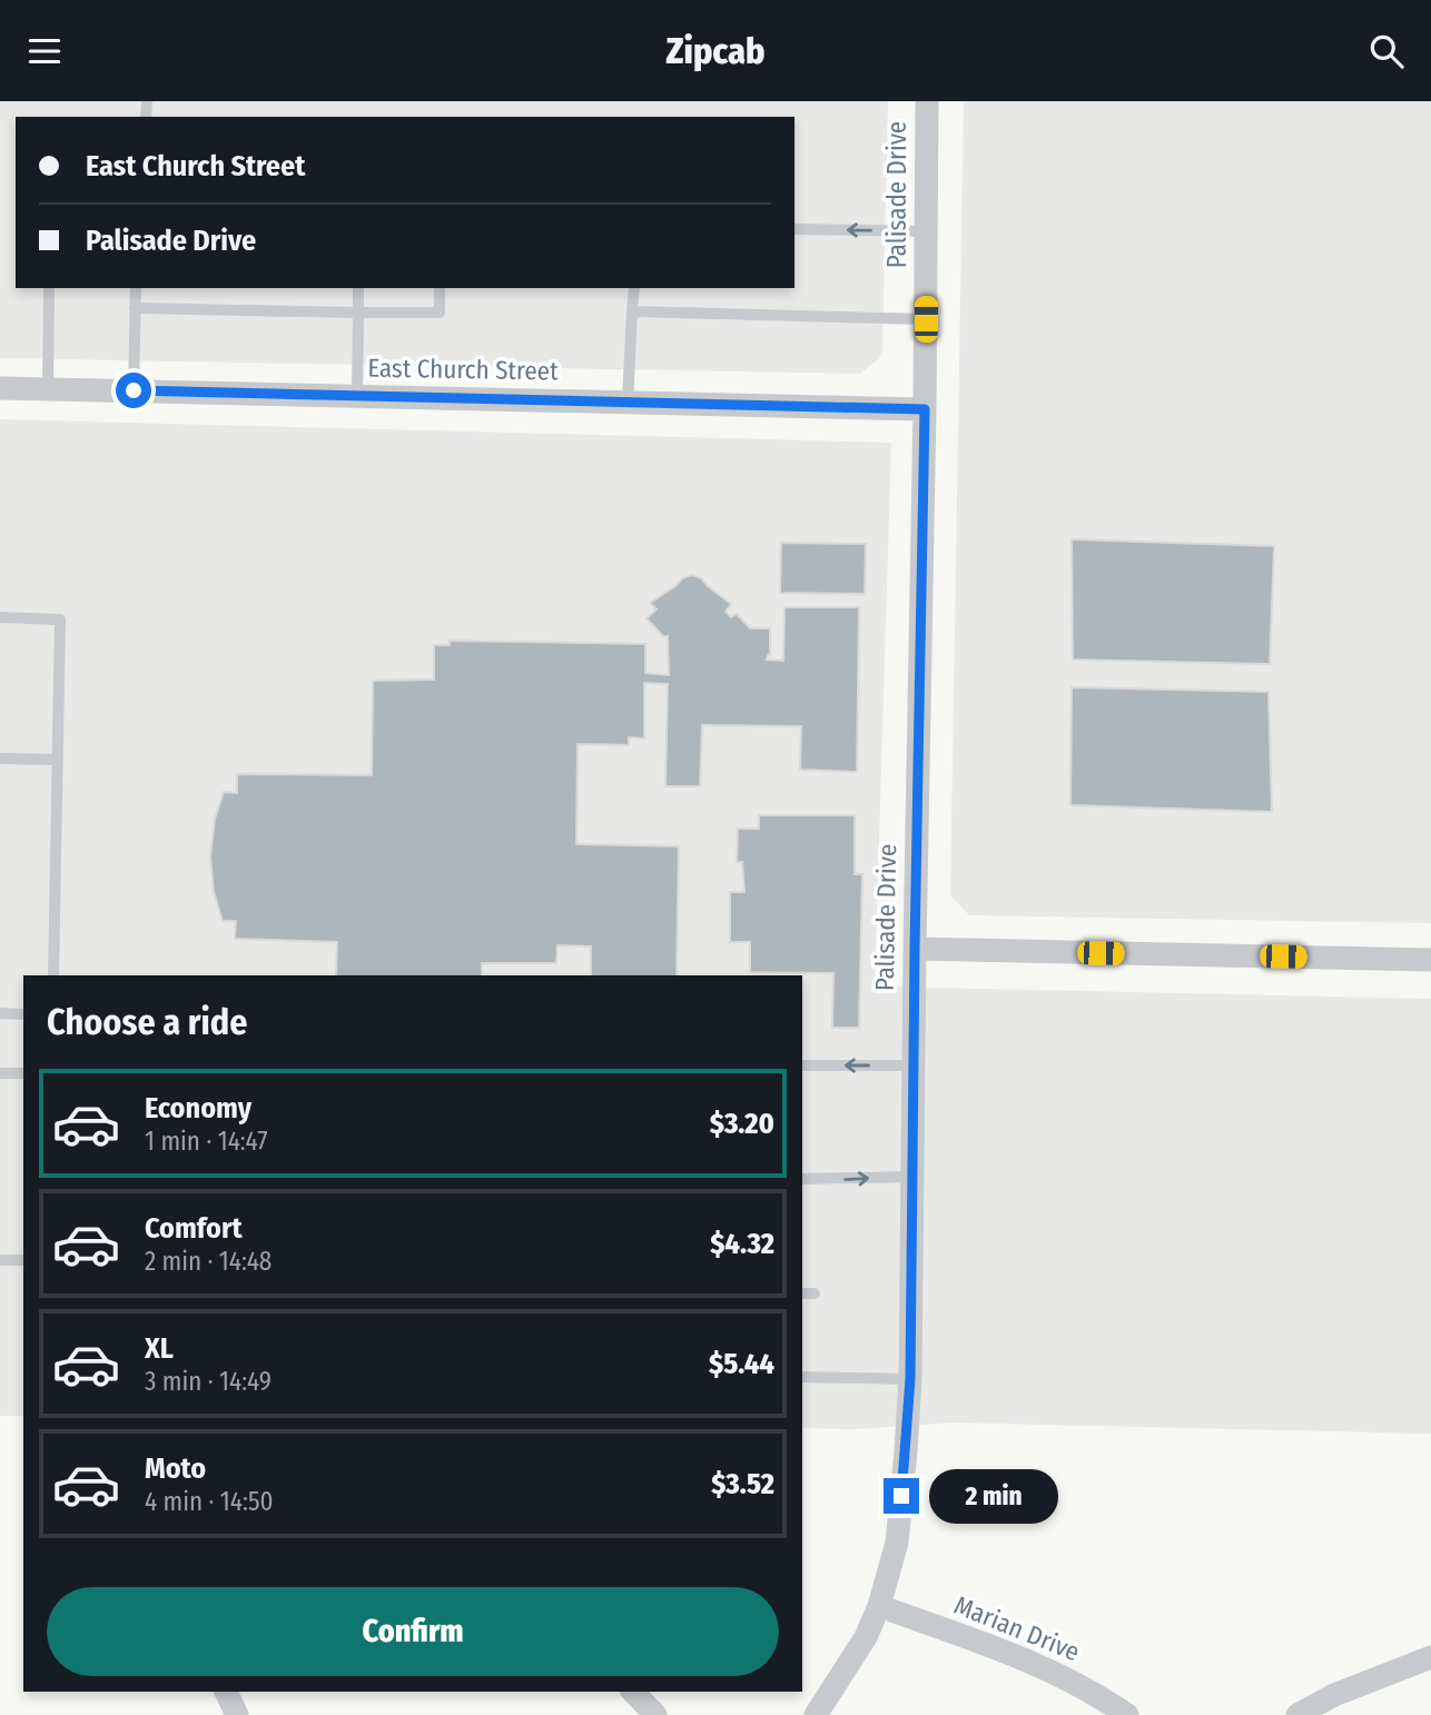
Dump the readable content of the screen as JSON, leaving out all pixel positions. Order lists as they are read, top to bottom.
{
  "streets": {
    "street": ["Palisade Drive", "East Church Street", "Marian Drive"]
  },
  "crossings": [
    ["Palisade Drive", "East Church Street"],
    ["Palisade Drive", "Marian Drive"]
  ],
  "page": {
    "header": "Zipcab",
    "banner": ["East Church Street", "Palisade Drive"],
    "heading": "Choose a ride",
    "list": [
      {
        "name": "Economy",
        "note": "1 min · 14:47",
        "value": "$3.20"
      },
      {
        "name": "Comfort",
        "note": "2 min · 14:48",
        "value": "$4.32"
      },
      {
        "name": "XL",
        "note": "3 min · 14:49",
        "value": "$5.44"
      },
      {
        "name": "Moto",
        "note": "4 min · 14:50",
        "value": "$3.52"
      }
    ],
    "bubble": "2 min",
    "buttons": "Confirm"
  }
}
